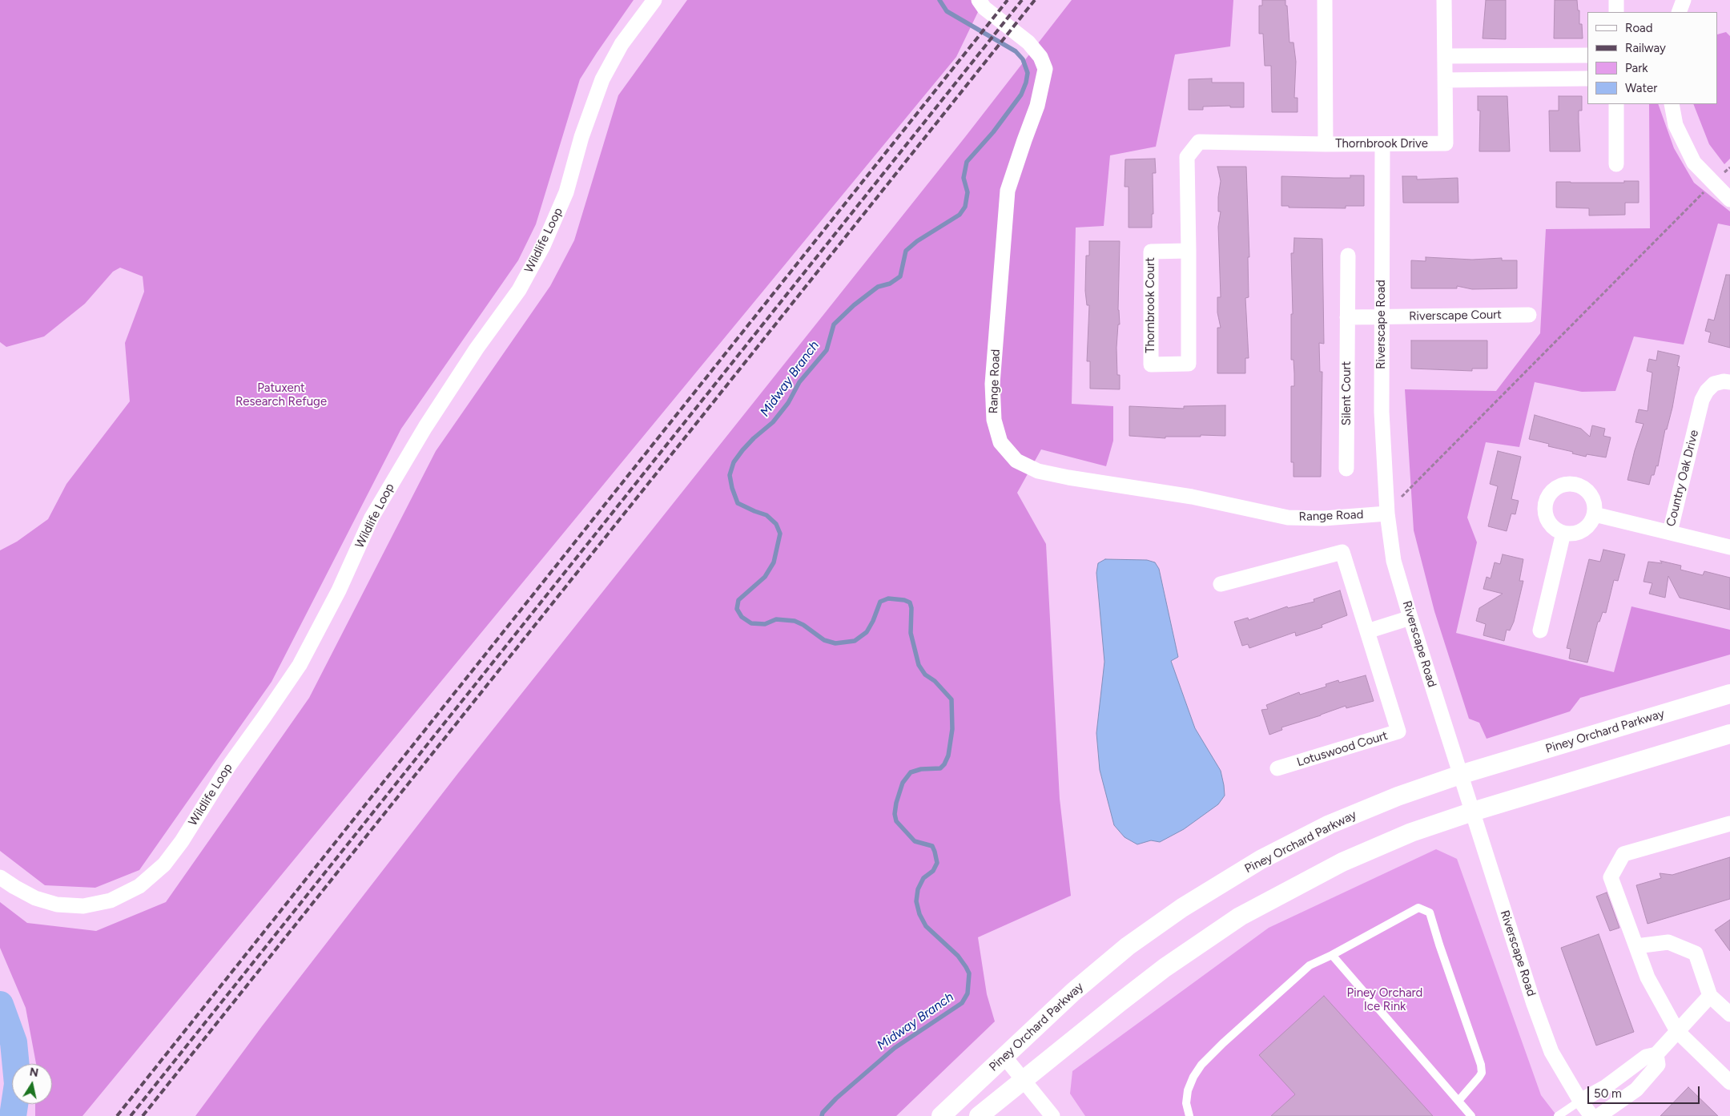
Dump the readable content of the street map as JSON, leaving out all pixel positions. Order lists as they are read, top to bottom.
{
  "streets": {
    "street": [
      "Thornbrook Drive",
      "Wildlife Loop",
      "Thornbrook Court",
      "Riverscape Court",
      "Riverscape Road",
      "Range Road",
      "Silent Court",
      "Country Oak Drive",
      "Piney Orchard Parkway",
      "Lotuswood Court"
    ]
  },
  "crossings": [
    ["Thornbrook Drive", "Thornbrook Court"],
    ["Thornbrook Drive", "Riverscape Road"],
    ["Riverscape Court", "Riverscape Road"],
    ["Riverscape Road", "Range Road"],
    ["Riverscape Road", "Piney Orchard Parkway"]
  ],
  "water": ["Midway Branch"],
  "parks": ["Patuxent Research Refuge", "Piney Orchard Ice Rink"],
  "legend": [
    "Road",
    "Railway",
    "Park",
    "Water"
  ],
  "scale_bar": "50 m",
  "north": "top"
}
